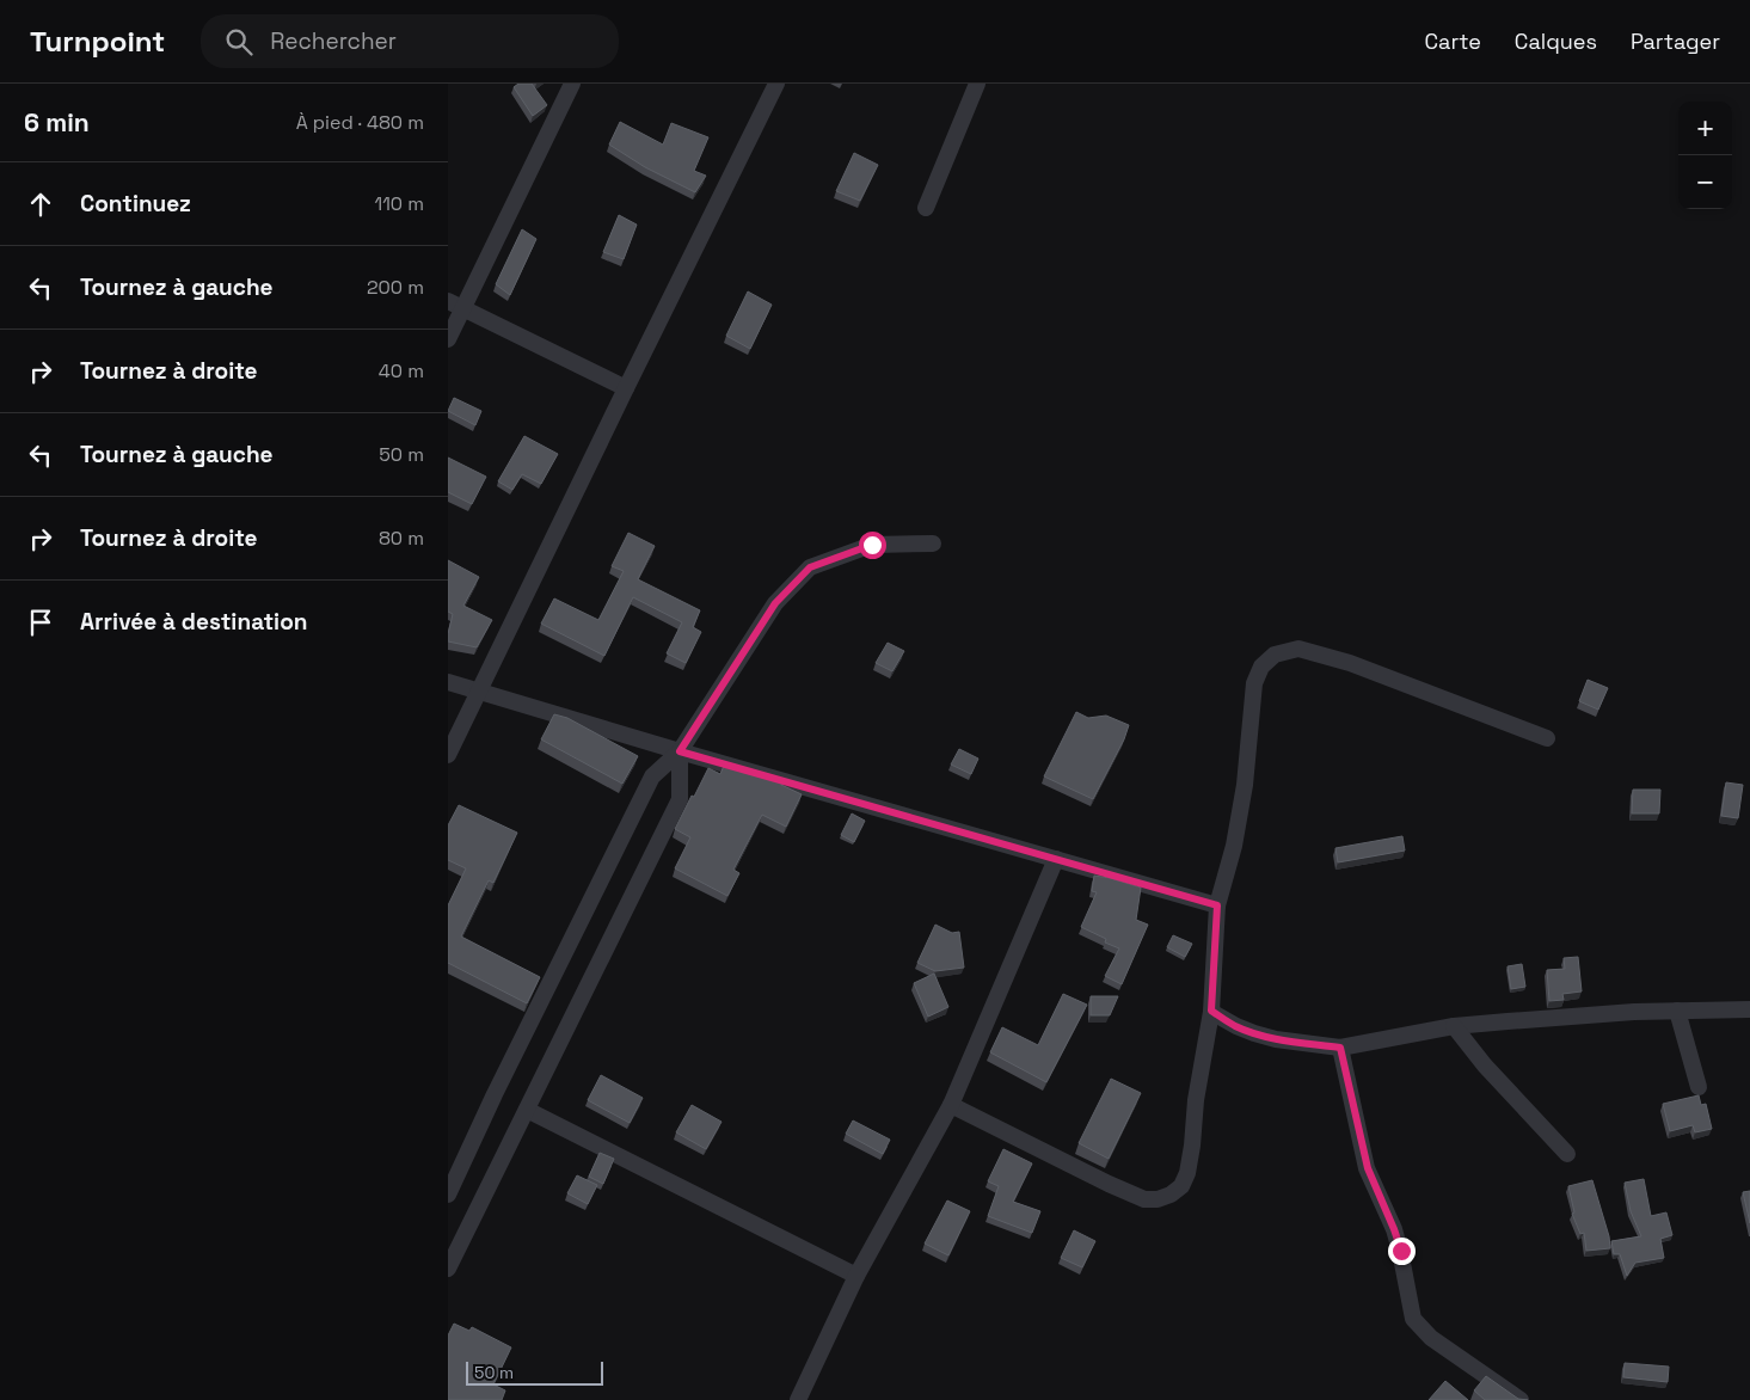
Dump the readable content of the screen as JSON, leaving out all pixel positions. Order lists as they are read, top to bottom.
{
  "scale_bar": "50 m",
  "page": {
    "header": "Turnpoint",
    "search": "Rechercher",
    "nav": ["Carte", "Calques", "Partager"],
    "heading": ["6 min", "À pied · 480 m"],
    "map_buttons": ["+", "−"],
    "list": [
      ["Continuez", "110 m"],
      ["Tournez à gauche", "200 m"],
      ["Tournez à droite", "40 m"],
      ["Tournez à gauche", "50 m"],
      ["Tournez à droite", "80 m"],
      "Arrivée à destination"
    ],
    "scale": "50 m"
  }
}
